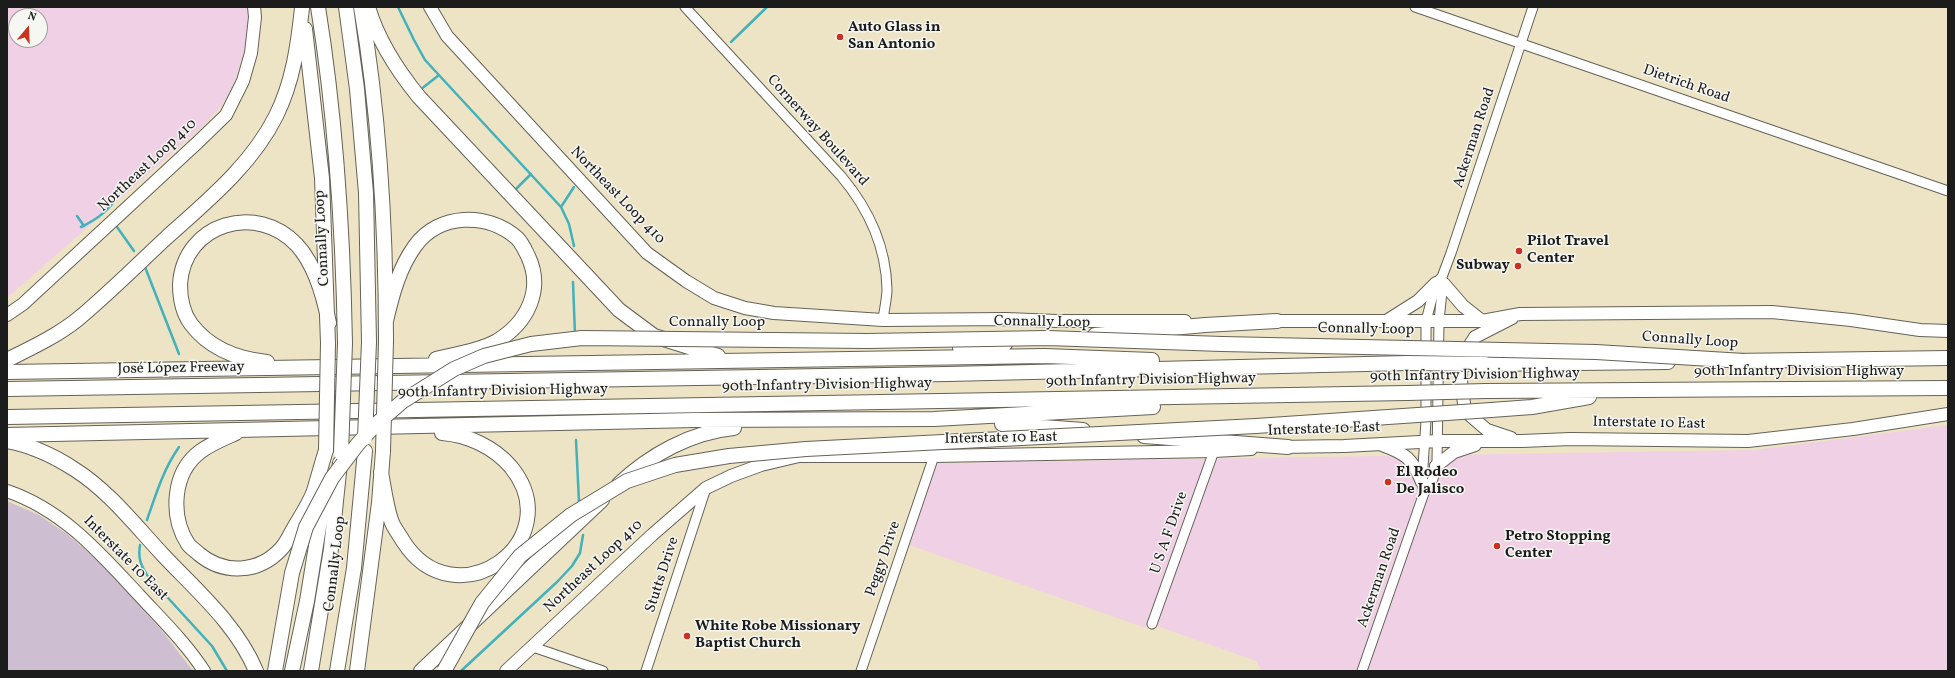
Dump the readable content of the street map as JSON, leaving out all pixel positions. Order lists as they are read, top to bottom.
{
  "streets": {
    "highway": ["Connally Loop", "José López Freeway", "90th Infantry Division Highway"],
    "main road": ["Northeast Loop 410", "Interstate 10 East"],
    "street": [
      "Dietrich Road",
      "Cornerway Boulevard",
      "Ackerman Road",
      "U S A F Drive",
      "Peggy Drive",
      "Stutts Drive"
    ]
  },
  "crossings": [
    ["Dietrich Road", "Ackerman Road"],
    ["Cornerway Boulevard", "Northeast Loop 410"],
    ["Ackerman Road", "Interstate 10 East"],
    ["Northeast Loop 410", "Interstate 10 East"],
    ["Northeast Loop 410", "Stutts Drive"],
    ["Connally Loop", "90th Infantry Division Highway"],
    ["José López Freeway", "90th Infantry Division Highway"],
    ["Interstate 10 East", "U S A F Drive"],
    ["Interstate 10 East", "Peggy Drive"],
    ["Interstate 10 East", "Stutts Drive"]
  ],
  "places": [
    "Auto Glass in San Antonio",
    "Pilot Travel Center",
    "Subway",
    "El Rodeo De Jalisco",
    "Petro Stopping Center",
    "White Robe Missionary Baptist Church"
  ],
  "north": "top"
}
